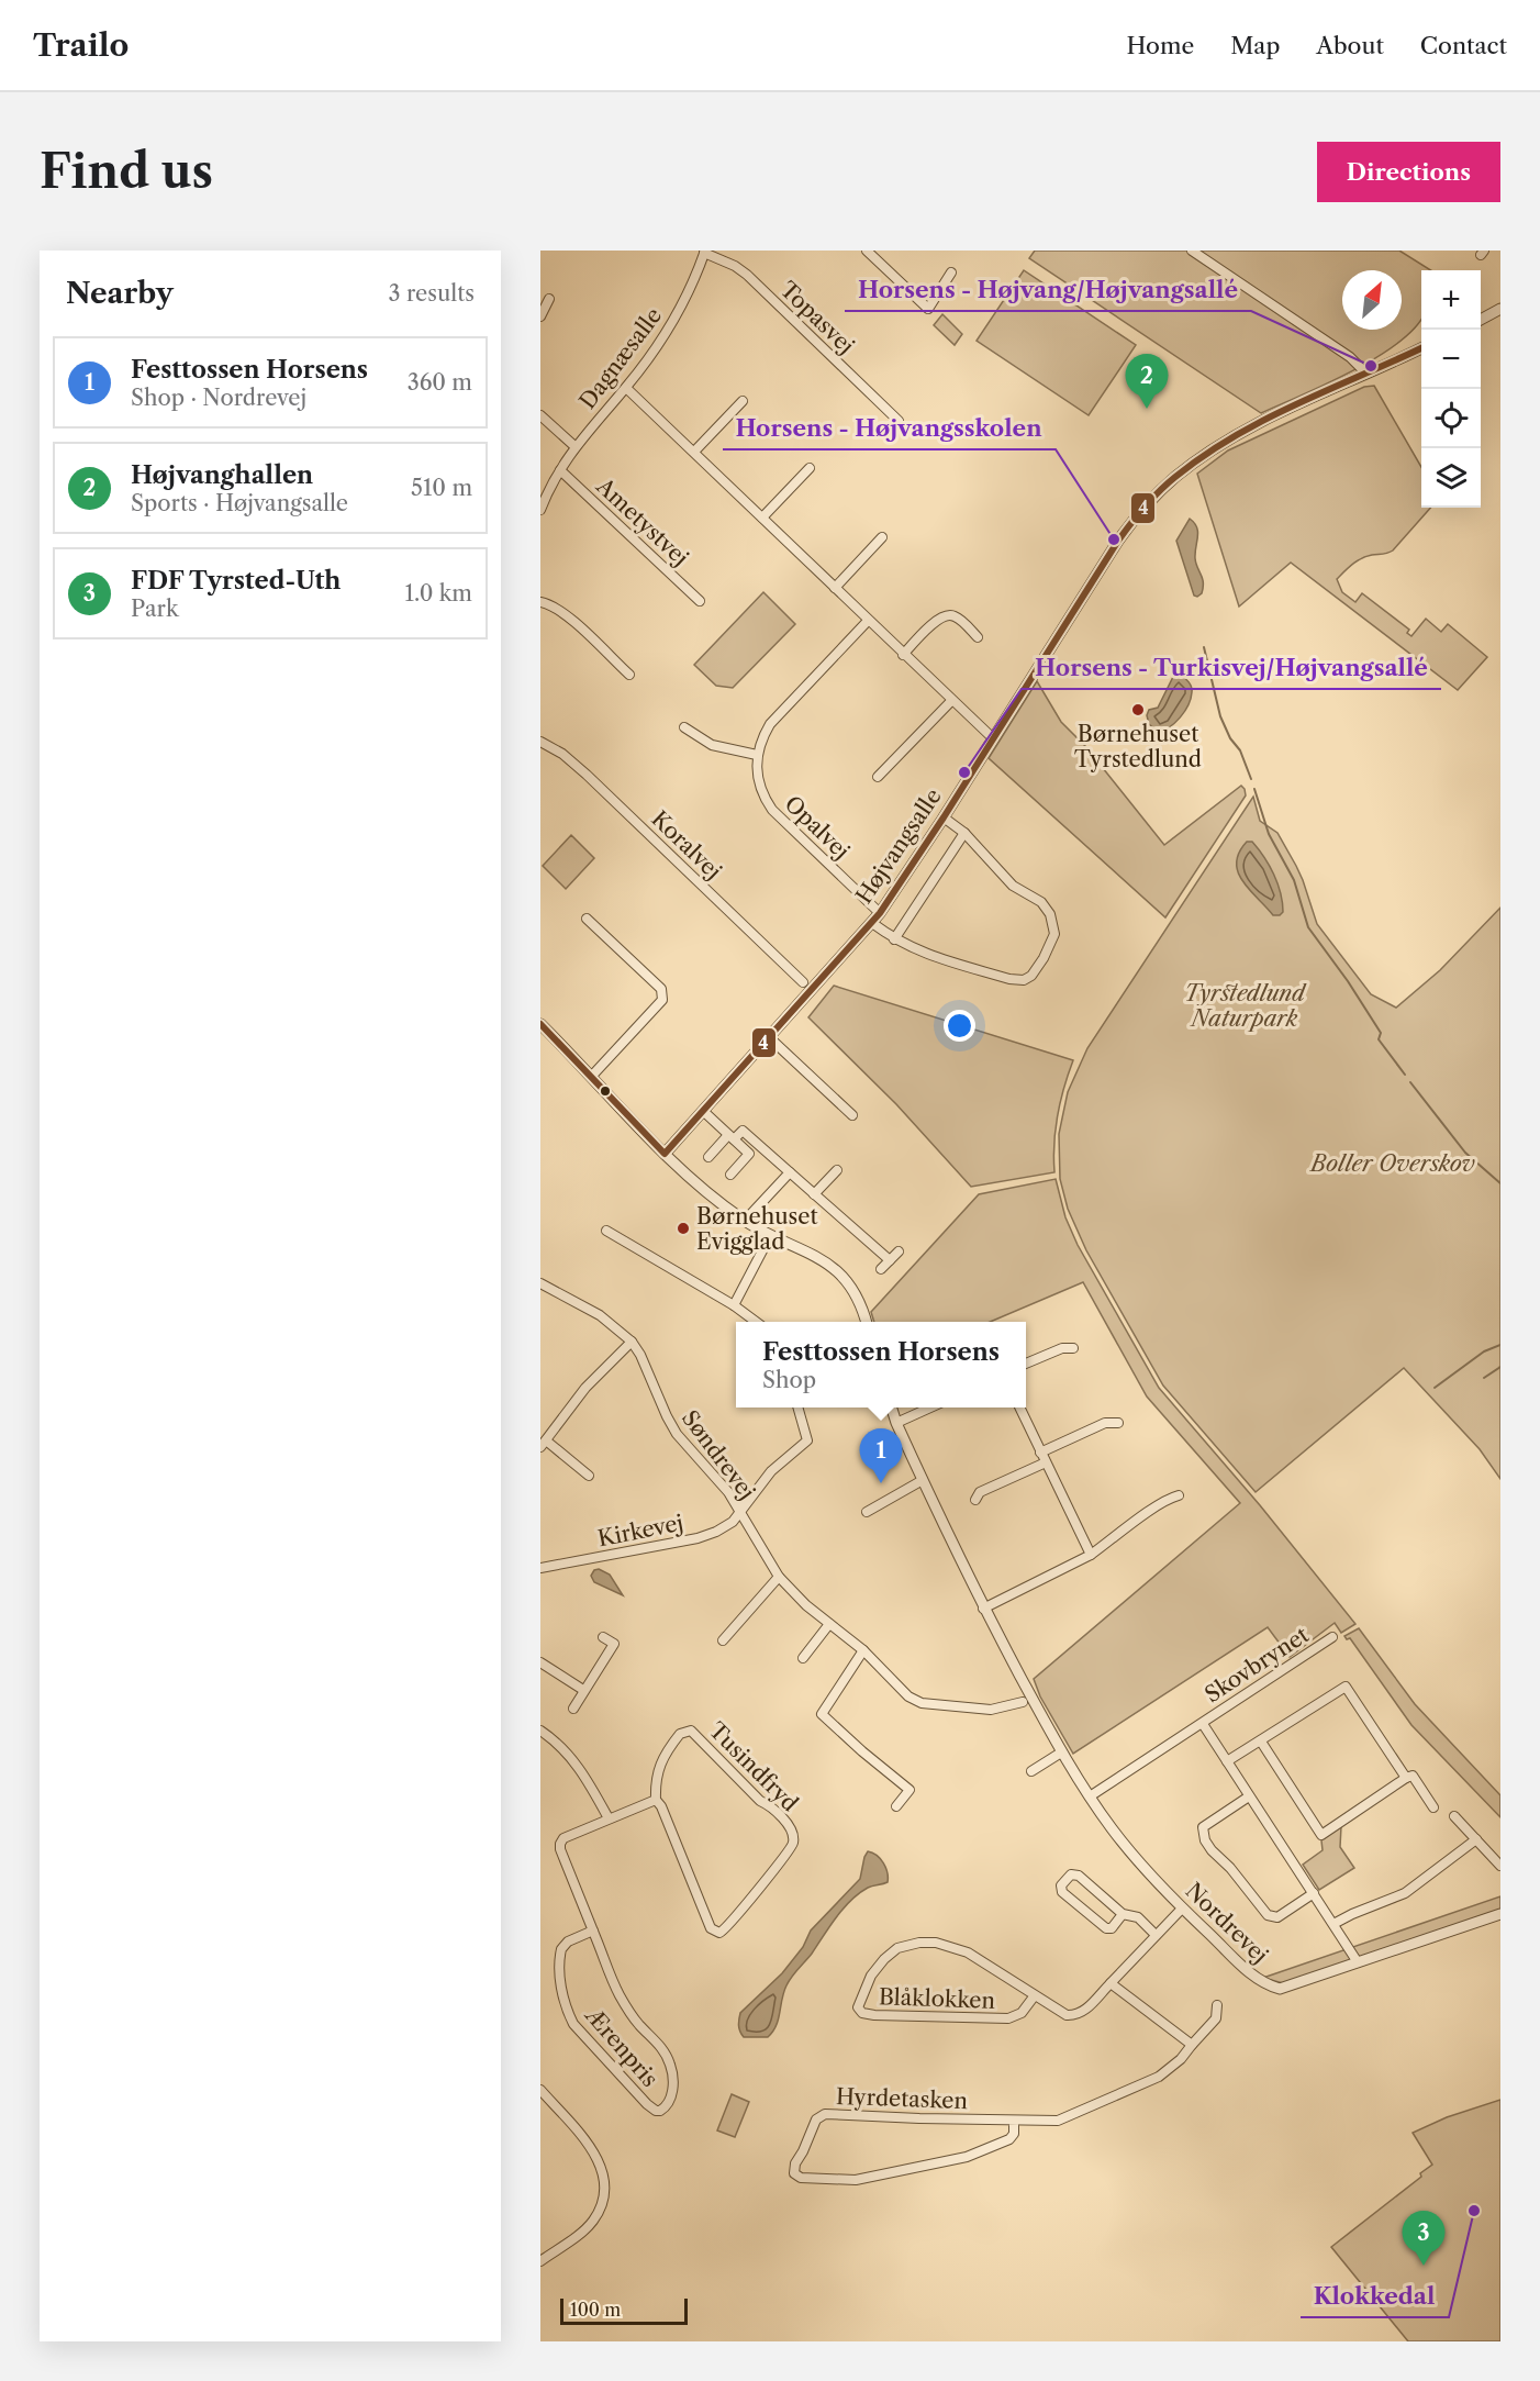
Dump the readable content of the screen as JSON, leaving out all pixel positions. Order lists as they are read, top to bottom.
{
  "streets": {
    "street": [
      "Topasvej",
      "Dagnæsalle",
      "Ametystvej",
      "Opalvej",
      "Koralvej",
      "Højvangsalle",
      "Søndrevej",
      "Kirkevej",
      "Skovbrynet",
      "Tusindfryd",
      "Nordrevej",
      "Blåklokken",
      "Ærenpris",
      "Hyrdetasken"
    ]
  },
  "crossings": [
    ["Topasvej", "Dagnæsalle"],
    ["Dagnæsalle", "Ametystvej"],
    ["Opalvej", "Højvangsalle"],
    ["Søndrevej", "Kirkevej"],
    ["Skovbrynet", "Nordrevej"]
  ],
  "parks": ["Tyrstedlund Naturpark", "Boller Overskov"],
  "places": [
    "Horsens - Højvang/Højvangsallé",
    "Horsens - Højvangsskolen",
    "Børnehuset Tyrstedlund",
    "Horsens - Turkisvej/Højvangsallé",
    "Børnehuset Evigglad",
    "Klokkedal"
  ],
  "lines": ["transit line 4"],
  "scale_bar": "100 m",
  "north": "top right",
  "page": {
    "header": "Trailo",
    "nav": [
      "Home",
      "Map",
      "About",
      "Contact"
    ],
    "buttons": "Directions",
    "title": "Find us",
    "heading": ["Nearby", "3 results"],
    "map_buttons": ["+", "−"],
    "list": [
      {
        "mark": "1",
        "name": "Festtossen Horsens",
        "note": "Shop · Nordrevej",
        "value": "360 m"
      },
      {
        "mark": "2",
        "name": "Højvanghallen",
        "note": "Sports · Højvangsalle",
        "value": "510 m"
      },
      {
        "mark": "3",
        "name": "FDF Tyrsted-Uth",
        "note": "Park",
        "value": "1.0 km"
      }
    ],
    "pins": ["2", "1", "3"],
    "popup": ["Festtossen Horsens", "Shop"],
    "scale": "100 m"
  }
}
